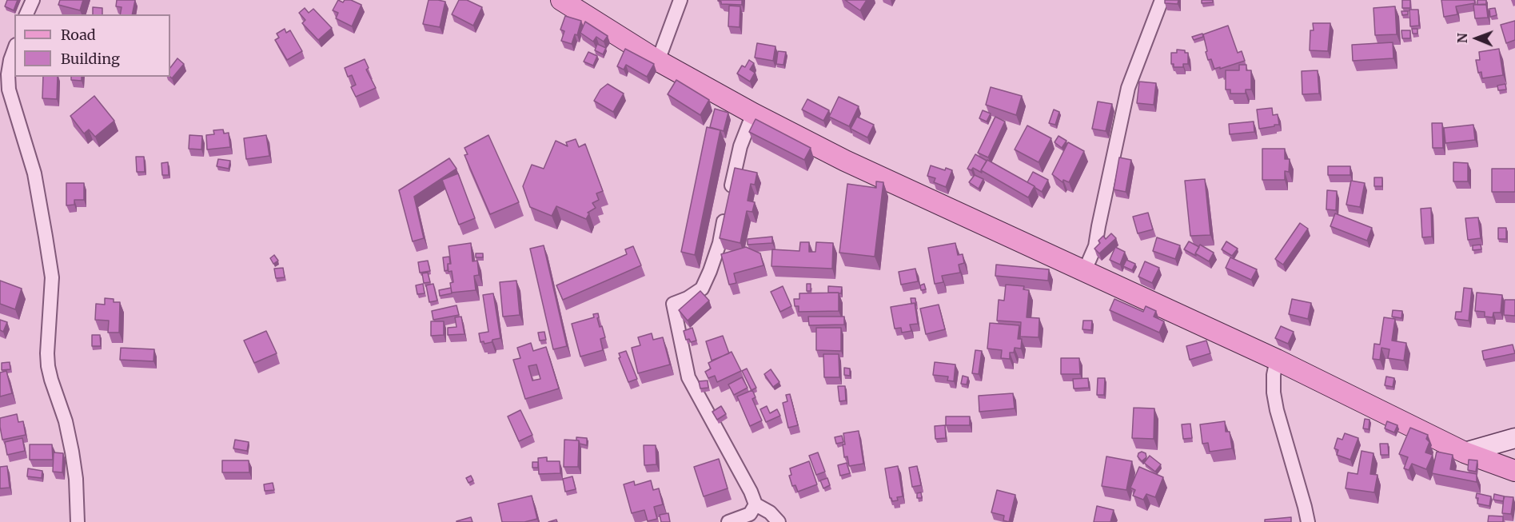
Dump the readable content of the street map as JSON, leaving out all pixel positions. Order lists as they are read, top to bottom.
{
  "legend": ["Road", "Building"],
  "north": "left"
}
